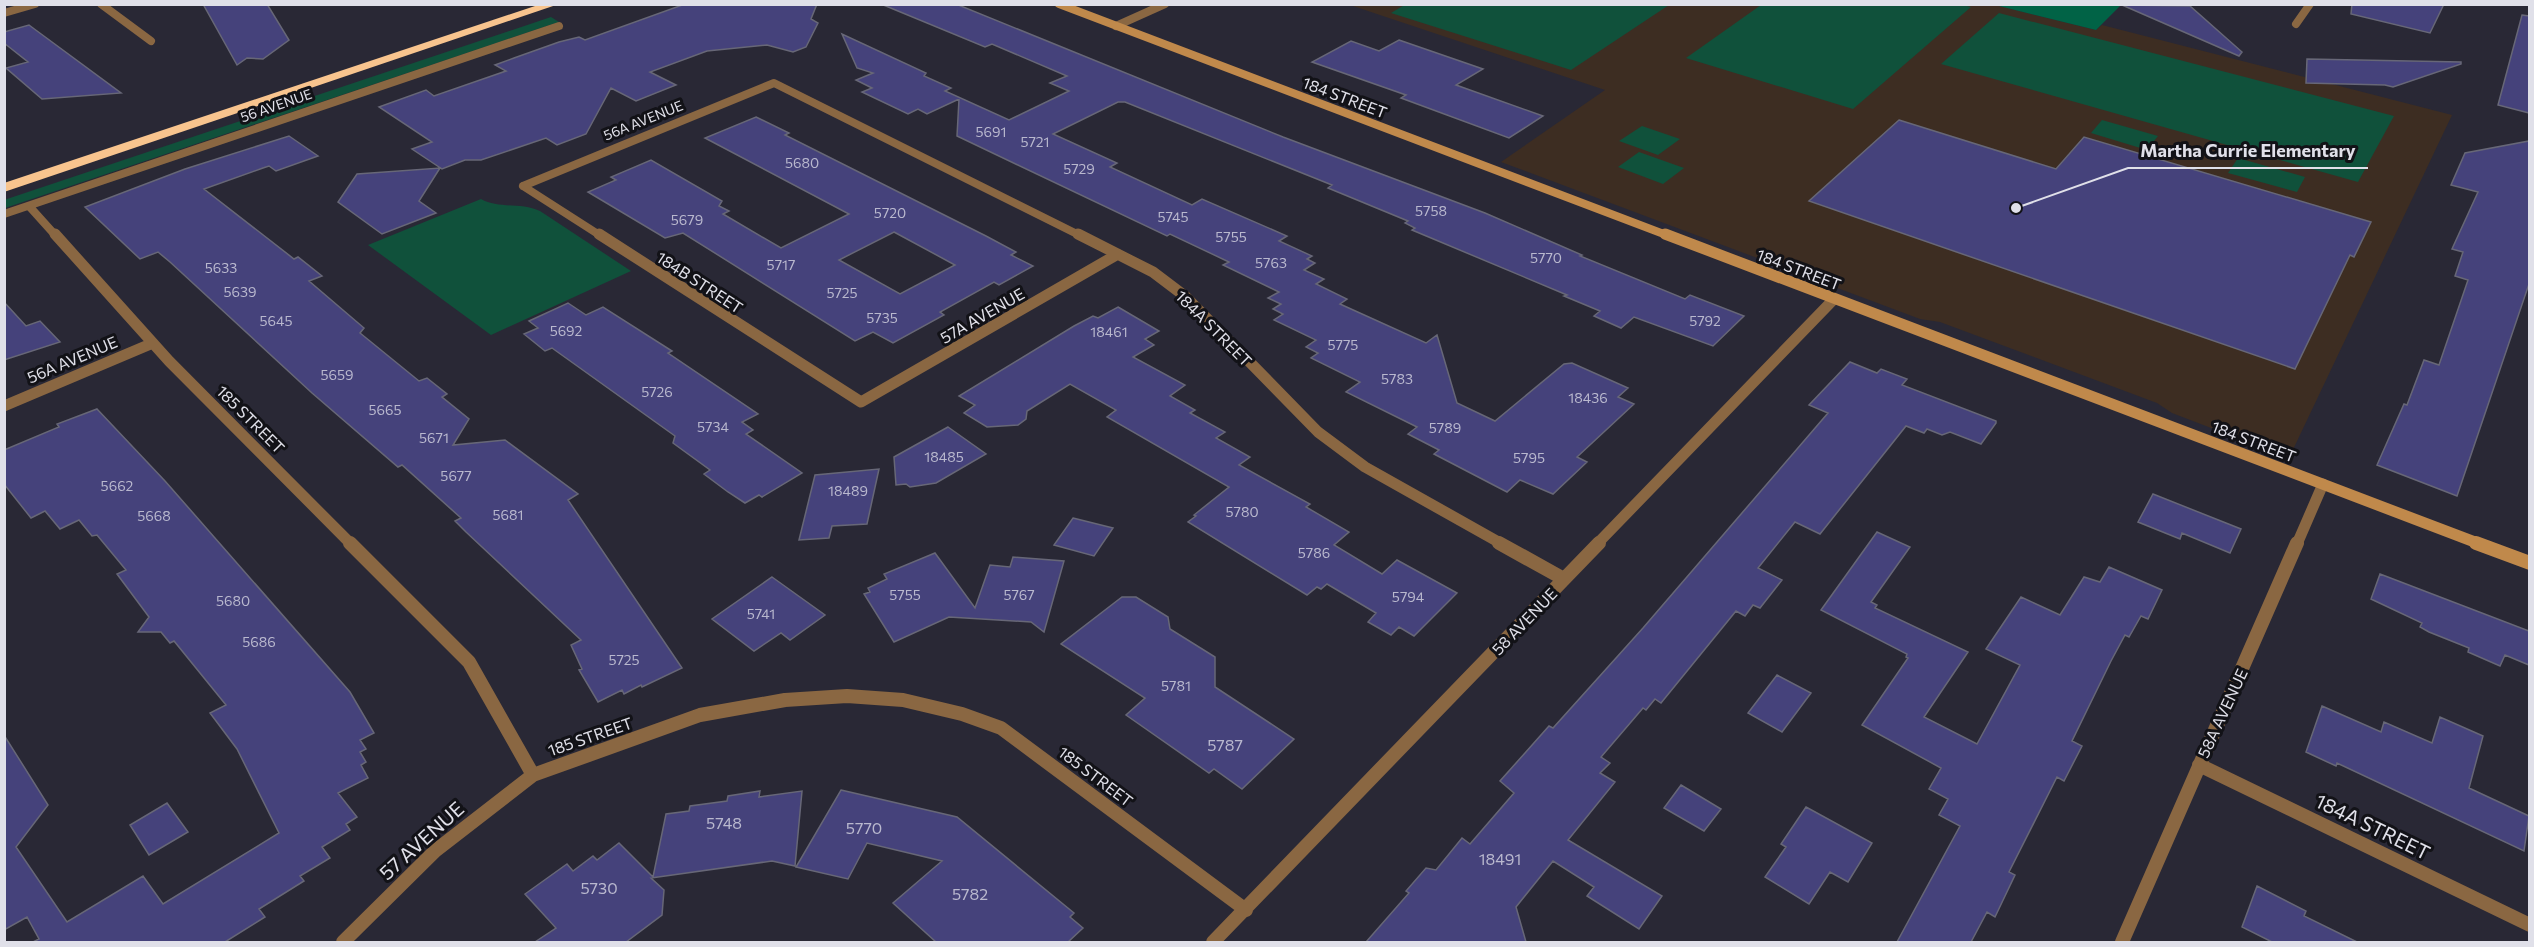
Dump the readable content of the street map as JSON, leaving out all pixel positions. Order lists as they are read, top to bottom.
{
  "streets": {
    "highway": ["56 AVENUE"],
    "main road": ["184 STREET"],
    "street": [
      "56A AVENUE",
      "184B STREET",
      "57A AVENUE",
      "184A STREET",
      "185 STREET",
      "58 AVENUE",
      "58A AVENUE",
      "57 AVENUE"
    ]
  },
  "crossings": [
    ["184 STREET", "58 AVENUE"],
    ["184 STREET", "58A AVENUE"],
    ["56 AVENUE", "185 STREET"],
    ["56A AVENUE", "184B STREET"],
    ["56A AVENUE", "184A STREET"],
    ["56A AVENUE", "185 STREET"],
    ["184B STREET", "57A AVENUE"],
    ["57A AVENUE", "184A STREET"],
    ["184A STREET", "58 AVENUE"],
    ["184A STREET", "58A AVENUE"],
    ["185 STREET", "58 AVENUE"],
    ["185 STREET", "57 AVENUE"]
  ],
  "places": ["Martha Currie Elementary"],
  "house_numbers": [
    "5691",
    "5721",
    "5680",
    "5729",
    "5758",
    "5720",
    "5745",
    "5679",
    "5755",
    "5770",
    "5763",
    "5717",
    "5633",
    "5639",
    "5725",
    "5735",
    "5645",
    "5792",
    "5692",
    "18461",
    "5775",
    "5659",
    "5783",
    "5726",
    "18436",
    "5665",
    "5734",
    "5789",
    "5671",
    "18485",
    "5795",
    "5677",
    "5662",
    "18489",
    "5780",
    "5681",
    "5668",
    "5786",
    "5755",
    "5767",
    "5794",
    "5680",
    "5741",
    "5686",
    "5725",
    "5781",
    "5787",
    "5748",
    "5770",
    "18491",
    "5730",
    "5782"
  ]
}
